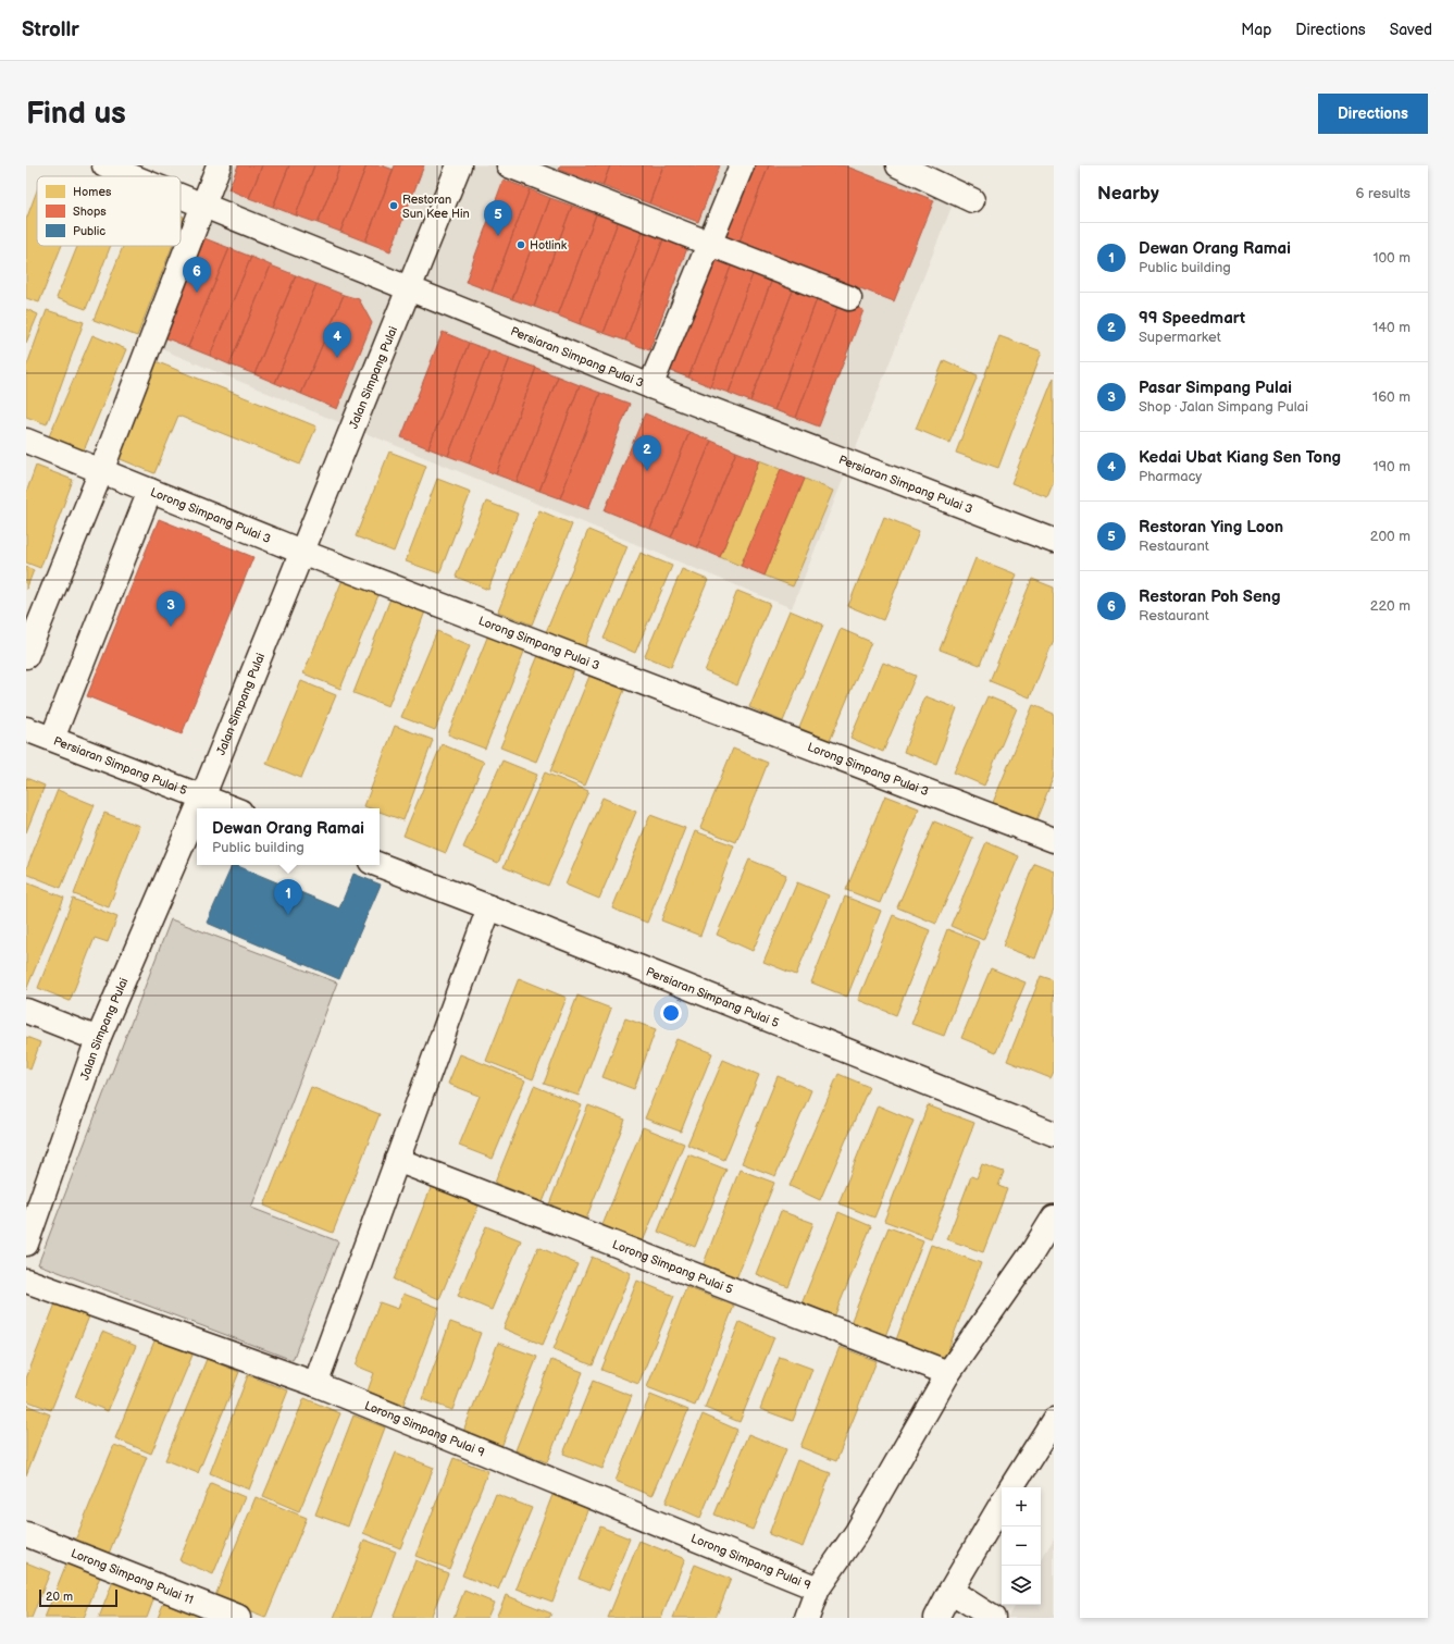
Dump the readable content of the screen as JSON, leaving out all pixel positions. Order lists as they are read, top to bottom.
{
  "streets": {
    "street": [
      "Persiaran Simpang Pulai 3",
      "Jalan Simpang Pulai",
      "Lorong Simpang Pulai 3",
      "Persiaran Simpang Pulai 5",
      "Lorong Simpang Pulai 5",
      "Lorong Simpang Pulai 9",
      "Lorong Simpang Pulai 11"
    ]
  },
  "crossings": [
    ["Persiaran Simpang Pulai 3", "Jalan Simpang Pulai"],
    ["Jalan Simpang Pulai", "Lorong Simpang Pulai 3"],
    ["Jalan Simpang Pulai", "Persiaran Simpang Pulai 5"]
  ],
  "places": ["Restoran Sun Kee Hin", "Hotlink"],
  "legend": ["Homes", "Shops", "Public"],
  "scale_bar": "20 m",
  "page": {
    "header": "Strollr",
    "nav": ["Map", "Directions", "Saved"],
    "buttons": "Directions",
    "title": "Find us",
    "heading": ["Nearby", "6 results"],
    "pins": [
      "5",
      "6",
      "4",
      "2",
      "3",
      "1"
    ],
    "list": [
      {
        "mark": "1",
        "name": "Dewan Orang Ramai",
        "note": "Public building",
        "value": "100 m"
      },
      {
        "mark": "2",
        "name": "99 Speedmart",
        "note": "Supermarket",
        "value": "140 m"
      },
      {
        "mark": "3",
        "name": "Pasar Simpang Pulai",
        "note": "Shop · Jalan Simpang Pulai",
        "value": "160 m"
      },
      {
        "mark": "4",
        "name": "Kedai Ubat Kiang Sen Tong",
        "note": "Pharmacy",
        "value": "190 m"
      },
      {
        "mark": "5",
        "name": "Restoran Ying Loon",
        "note": "Restaurant",
        "value": "200 m"
      },
      {
        "mark": "6",
        "name": "Restoran Poh Seng",
        "note": "Restaurant",
        "value": "220 m"
      }
    ],
    "popup": ["Dewan Orang Ramai", "Public building"],
    "map_buttons": ["+", "−"],
    "scale": "20 m"
  }
}
